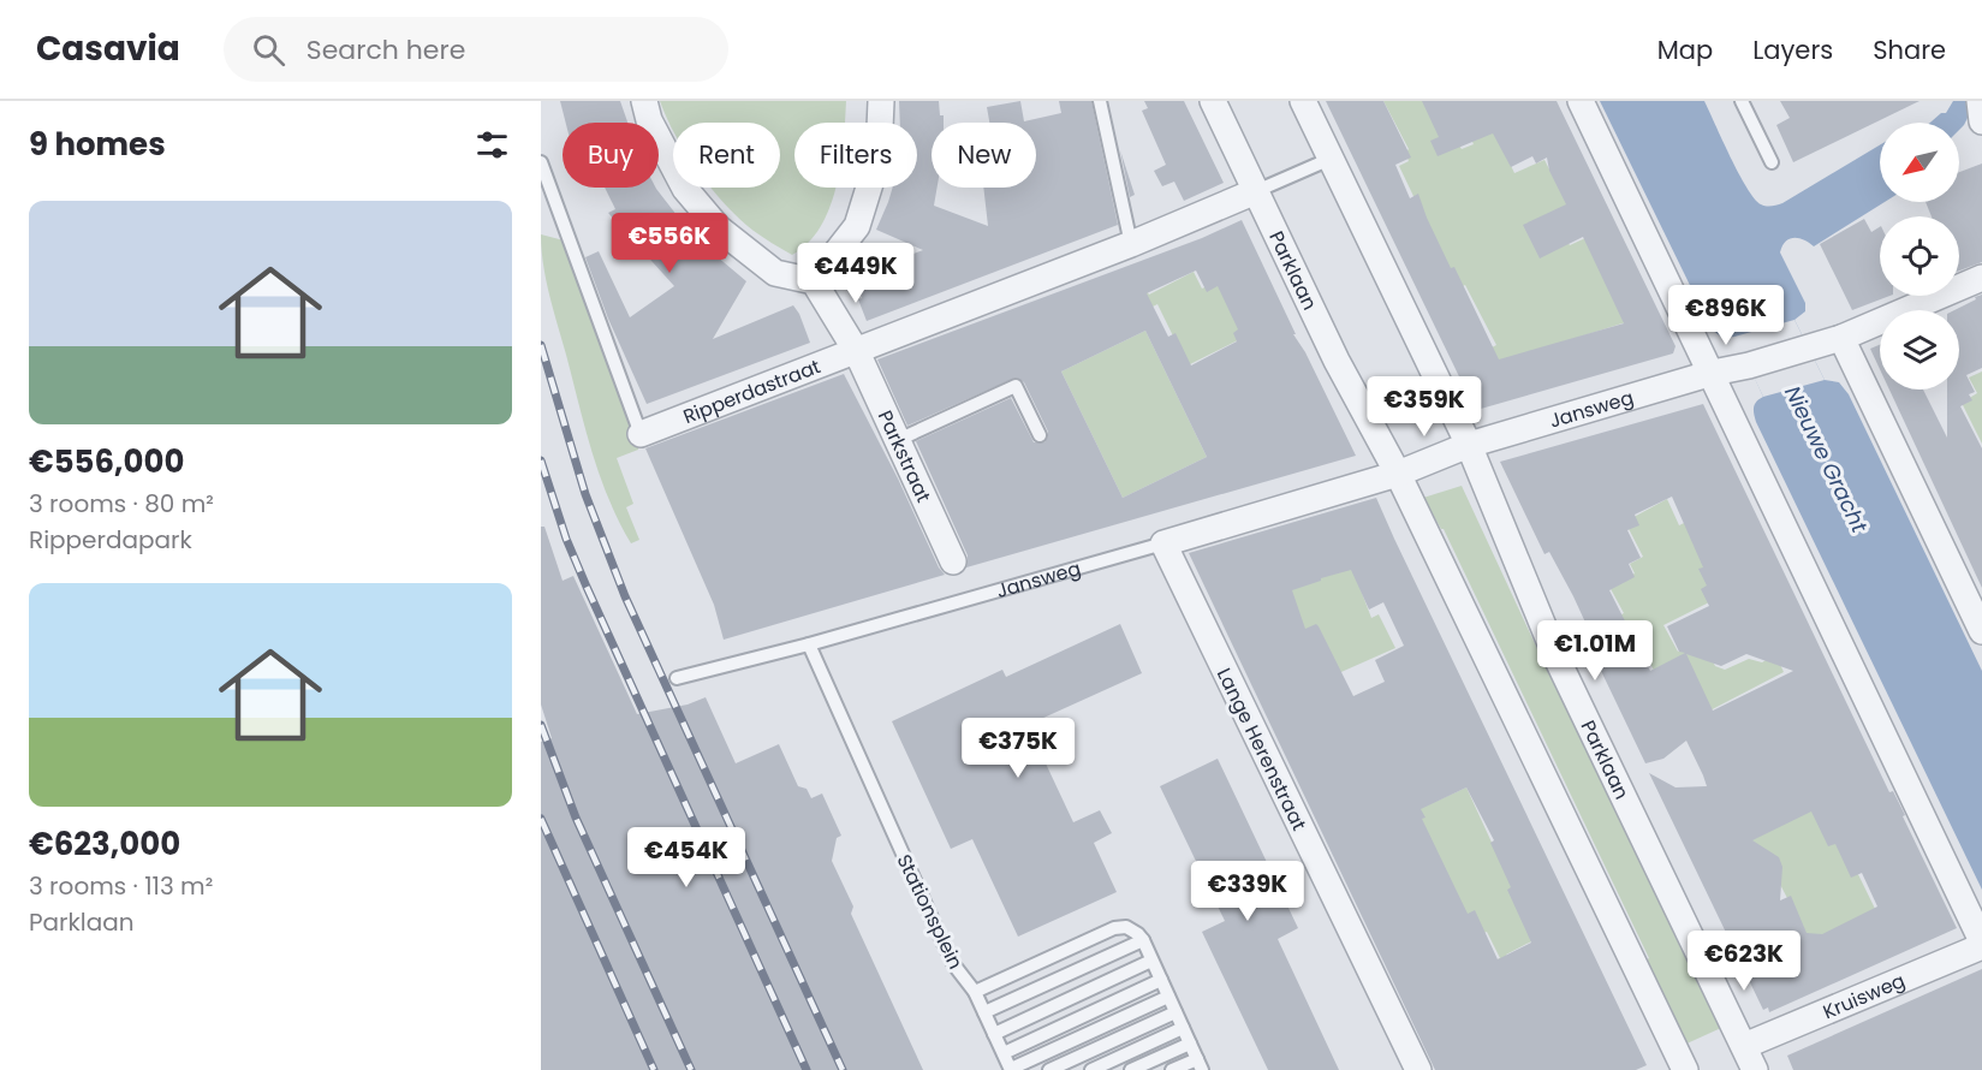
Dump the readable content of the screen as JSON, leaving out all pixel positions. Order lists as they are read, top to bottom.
{
  "streets": {
    "street": [
      "Parklaan",
      "Ripperdastraat",
      "Jansweg",
      "Parkstraat",
      "Lange Herenstraat",
      "Kruisweg"
    ],
    "lane": ["Stationsplein"]
  },
  "crossings": [
    ["Parklaan", "Ripperdastraat"],
    ["Parklaan", "Jansweg"],
    ["Parklaan", "Kruisweg"],
    ["Ripperdastraat", "Parkstraat"],
    ["Jansweg", "Lange Herenstraat"],
    ["Jansweg", "Stationsplein"]
  ],
  "water": ["Nieuwe Gracht"],
  "north": "bottom left",
  "page": {
    "header": "Casavia",
    "search": "Search here",
    "nav": ["Map", "Layers", "Share"],
    "heading": "9 homes",
    "chip": [
      "Buy",
      "Rent",
      "Filters",
      "New"
    ],
    "list": [
      {
        "name": "€556,000",
        "note": "3 rooms · 80 m² · Ripperdapark"
      },
      {
        "name": "€623,000",
        "note": "3 rooms · 113 m² · Parklaan"
      }
    ],
    "price": [
      "€556K",
      "€449K",
      "€896K",
      "€359K",
      "€1.01M",
      "€375K",
      "€454K",
      "€339K",
      "€623K"
    ]
  }
}
